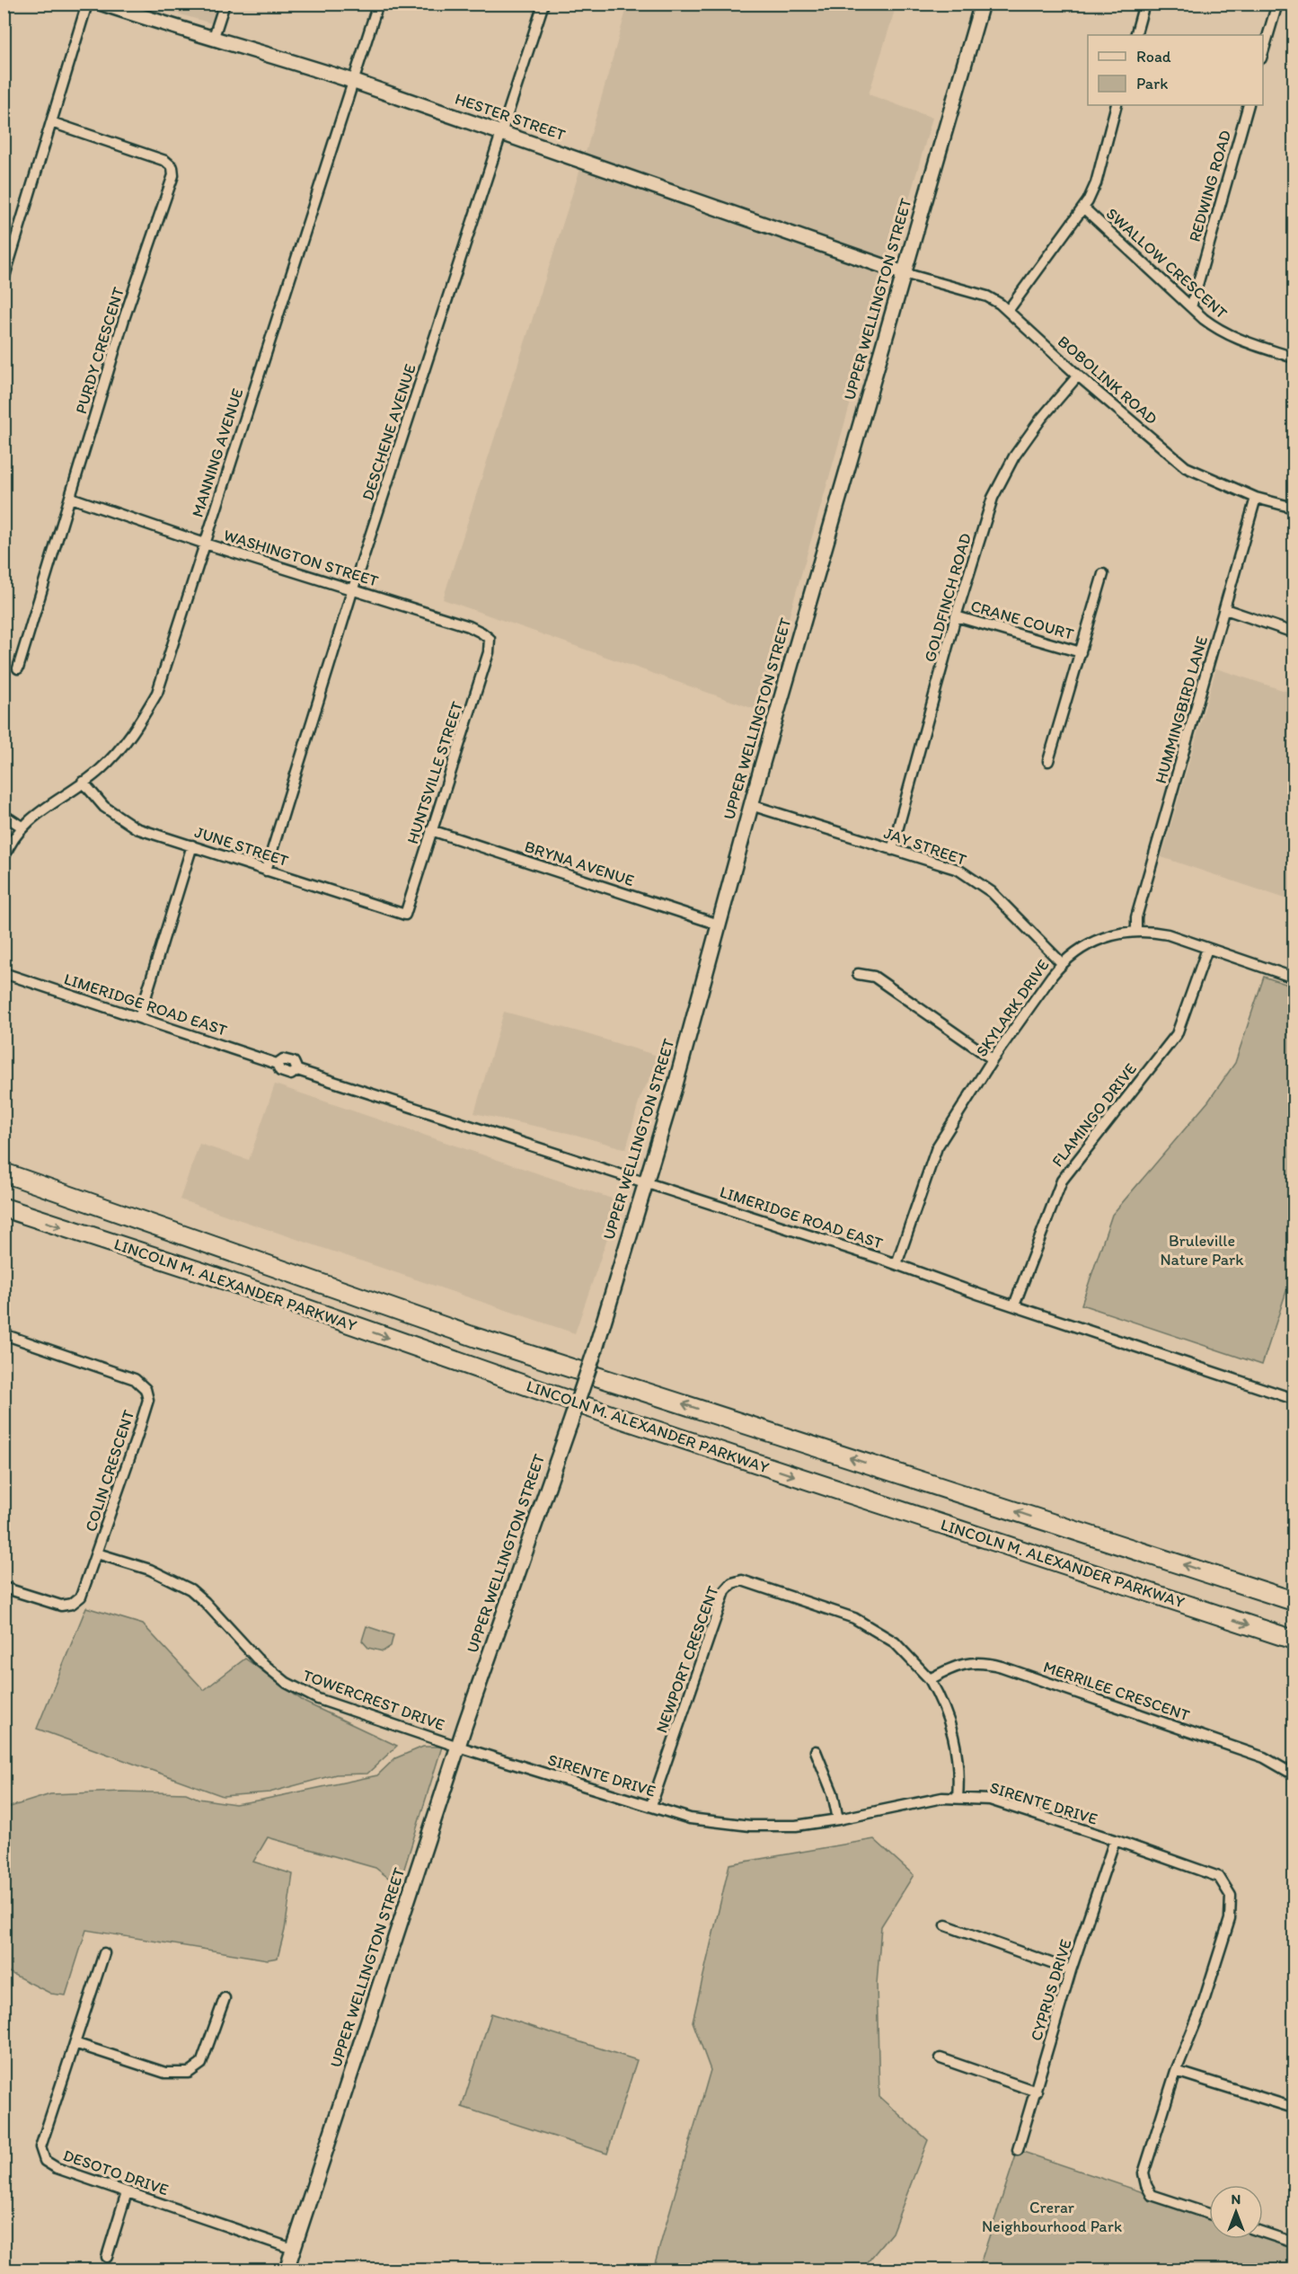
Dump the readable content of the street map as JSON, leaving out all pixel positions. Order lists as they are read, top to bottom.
{
  "streets": {
    "highway": ["LINCOLN M. ALEXANDER PARKWAY"],
    "main road": ["HESTER STREET", "UPPER WELLINGTON STREET"],
    "street": [
      "REDWING ROAD",
      "SWALLOW CRESCENT",
      "PURDY CRESCENT",
      "BOBOLINK ROAD",
      "DESCHENE AVENUE",
      "MANNING AVENUE",
      "WASHINGTON STREET",
      "GOLDFINCH ROAD",
      "CRANE COURT",
      "HUMMINGBIRD LANE",
      "HUNTSVILLE STREET",
      "JUNE STREET",
      "JAY STREET",
      "BRYNA AVENUE",
      "LIMERIDGE ROAD EAST",
      "SKYLARK DRIVE",
      "FLAMINGO DRIVE",
      "COLIN CRESCENT",
      "NEWPORT CRESCENT",
      "MERRILEE CRESCENT",
      "TOWERCREST DRIVE",
      "SIRENTE DRIVE",
      "CYPRUS DRIVE",
      "DESOTO DRIVE"
    ]
  },
  "crossings": [
    ["HESTER STREET", "UPPER WELLINGTON STREET"],
    ["HESTER STREET", "BOBOLINK ROAD"],
    ["HESTER STREET", "DESCHENE AVENUE"],
    ["HESTER STREET", "MANNING AVENUE"],
    ["REDWING ROAD", "SWALLOW CRESCENT"],
    ["UPPER WELLINGTON STREET", "BOBOLINK ROAD"],
    ["UPPER WELLINGTON STREET", "JAY STREET"],
    ["UPPER WELLINGTON STREET", "BRYNA AVENUE"],
    ["UPPER WELLINGTON STREET", "LIMERIDGE ROAD EAST"],
    ["UPPER WELLINGTON STREET", "TOWERCREST DRIVE"],
    ["UPPER WELLINGTON STREET", "SIRENTE DRIVE"],
    ["UPPER WELLINGTON STREET", "DESOTO DRIVE"],
    ["PURDY CRESCENT", "WASHINGTON STREET"],
    ["BOBOLINK ROAD", "GOLDFINCH ROAD"],
    ["BOBOLINK ROAD", "HUMMINGBIRD LANE"],
    ["DESCHENE AVENUE", "WASHINGTON STREET"],
    ["DESCHENE AVENUE", "JUNE STREET"],
    ["MANNING AVENUE", "WASHINGTON STREET"],
    ["MANNING AVENUE", "JUNE STREET"],
    ["WASHINGTON STREET", "HUNTSVILLE STREET"],
    ["GOLDFINCH ROAD", "CRANE COURT"],
    ["GOLDFINCH ROAD", "JAY STREET"],
    ["HUMMINGBIRD LANE", "SKYLARK DRIVE"],
    ["HUNTSVILLE STREET", "JUNE STREET"],
    ["HUNTSVILLE STREET", "BRYNA AVENUE"],
    ["JAY STREET", "SKYLARK DRIVE"],
    ["LIMERIDGE ROAD EAST", "SKYLARK DRIVE"],
    ["LIMERIDGE ROAD EAST", "FLAMINGO DRIVE"],
    ["SKYLARK DRIVE", "FLAMINGO DRIVE"],
    ["COLIN CRESCENT", "TOWERCREST DRIVE"],
    ["NEWPORT CRESCENT", "MERRILEE CRESCENT"],
    ["NEWPORT CRESCENT", "SIRENTE DRIVE"],
    ["TOWERCREST DRIVE", "SIRENTE DRIVE"],
    ["SIRENTE DRIVE", "CYPRUS DRIVE"]
  ],
  "parks": ["Bruleville Nature Park", "Crerar Neighbourhood Park"],
  "legend": ["Road", "Park"],
  "north": "top"
}
